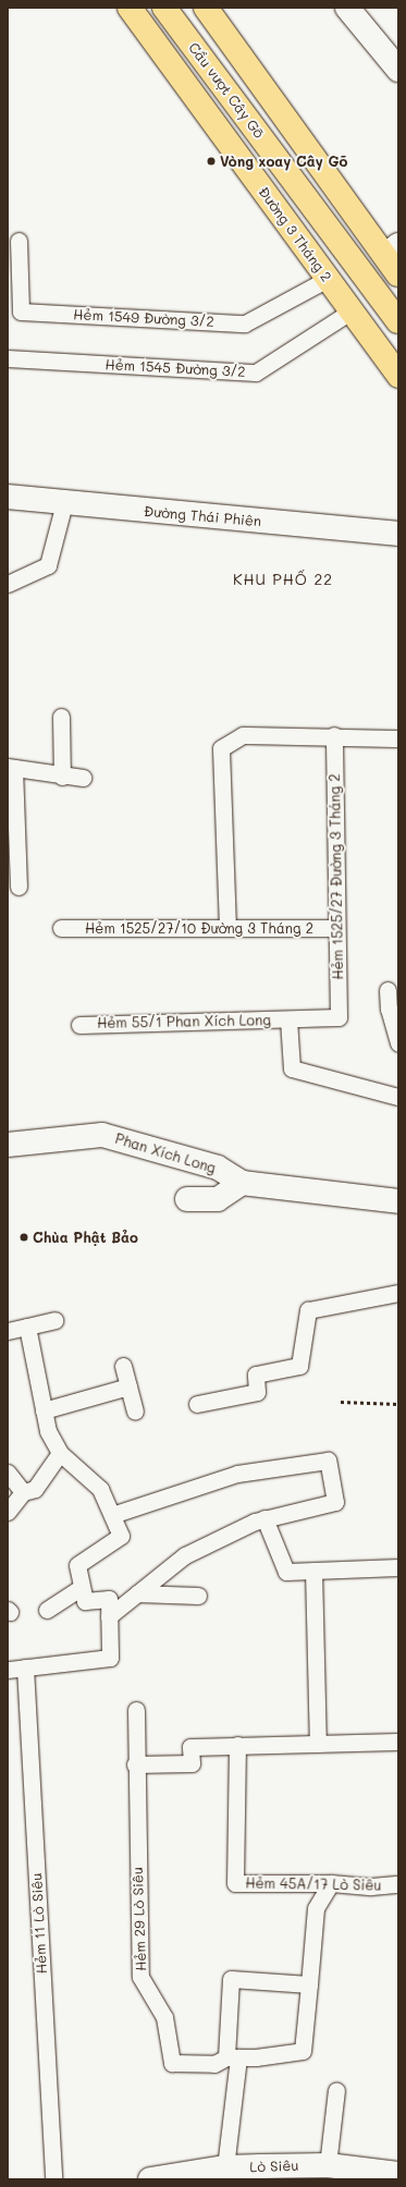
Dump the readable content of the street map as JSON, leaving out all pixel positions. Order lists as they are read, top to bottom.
{
  "streets": {
    "main road": ["Cầu vượt Cây Gõ", "Đường 3 Tháng 2"],
    "street": ["Đường Thái Phiên", "Phan Xích Long", "Lò Siêu"],
    "lane": [
      "Hẻm 1549 Đường 3/2",
      "Hẻm 1545 Đường 3/2",
      "Hẻm 1525/27 Đường 3 Tháng 2",
      "Hẻm 1525/27/10 Đường 3 Tháng 2",
      "Hẻm 55/1 Phan Xích Long",
      "Hẻm 45A/17 Lò Siêu",
      "Hẻm 29 Lò Siêu",
      "Hẻm 11 Lò Siêu"
    ]
  },
  "crossings": [
    ["Đường 3 Tháng 2", "Hẻm 1549 Đường 3/2"],
    ["Đường 3 Tháng 2", "Hẻm 1545 Đường 3/2"],
    ["Hẻm 1525/27 Đường 3 Tháng 2", "Hẻm 1525/27/10 Đường 3 Tháng 2"],
    ["Hẻm 1525/27 Đường 3 Tháng 2", "Hẻm 55/1 Phan Xích Long"]
  ],
  "districts": ["KHU PHỐ 22"],
  "places": ["Vòng xoay Cây Gõ", "Chùa Phật Bảo"]
}
